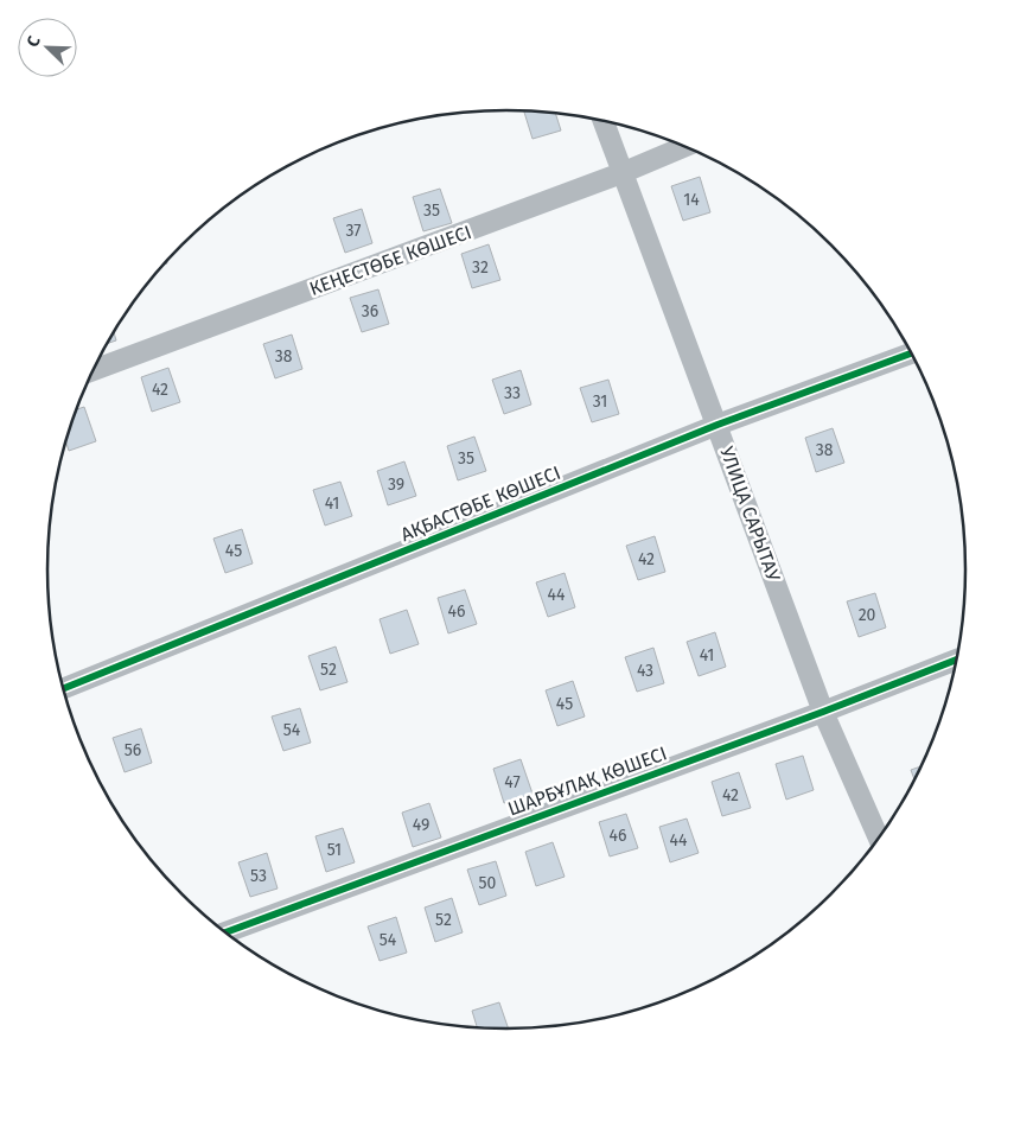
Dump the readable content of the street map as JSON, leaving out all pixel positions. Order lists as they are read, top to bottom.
{
  "streets": {
    "street": [
      "КЕҢЕСТӨБЕ КӨШЕСІ",
      "АҚБАСТӨБЕ КӨШЕСІ",
      "УЛИЦА САРЫТАУ",
      "ШАРБҰЛАҚ КӨШЕСІ"
    ]
  },
  "crossings": [
    ["КЕҢЕСТӨБЕ КӨШЕСІ", "УЛИЦА САРЫТАУ"],
    ["АҚБАСТӨБЕ КӨШЕСІ", "УЛИЦА САРЫТАУ"],
    ["УЛИЦА САРЫТАУ", "ШАРБҰЛАҚ КӨШЕСІ"]
  ],
  "house_numbers": [
    "14",
    "35",
    "37",
    "32",
    "36",
    "38",
    "42",
    "33",
    "31",
    "38",
    "35",
    "39",
    "41",
    "45",
    "42",
    "44",
    "46",
    "20",
    "41",
    "52",
    "43",
    "45",
    "54",
    "56",
    "47",
    "42",
    "49",
    "46",
    "44",
    "51",
    "53",
    "50",
    "52",
    "54"
  ],
  "north": "top left"
}
